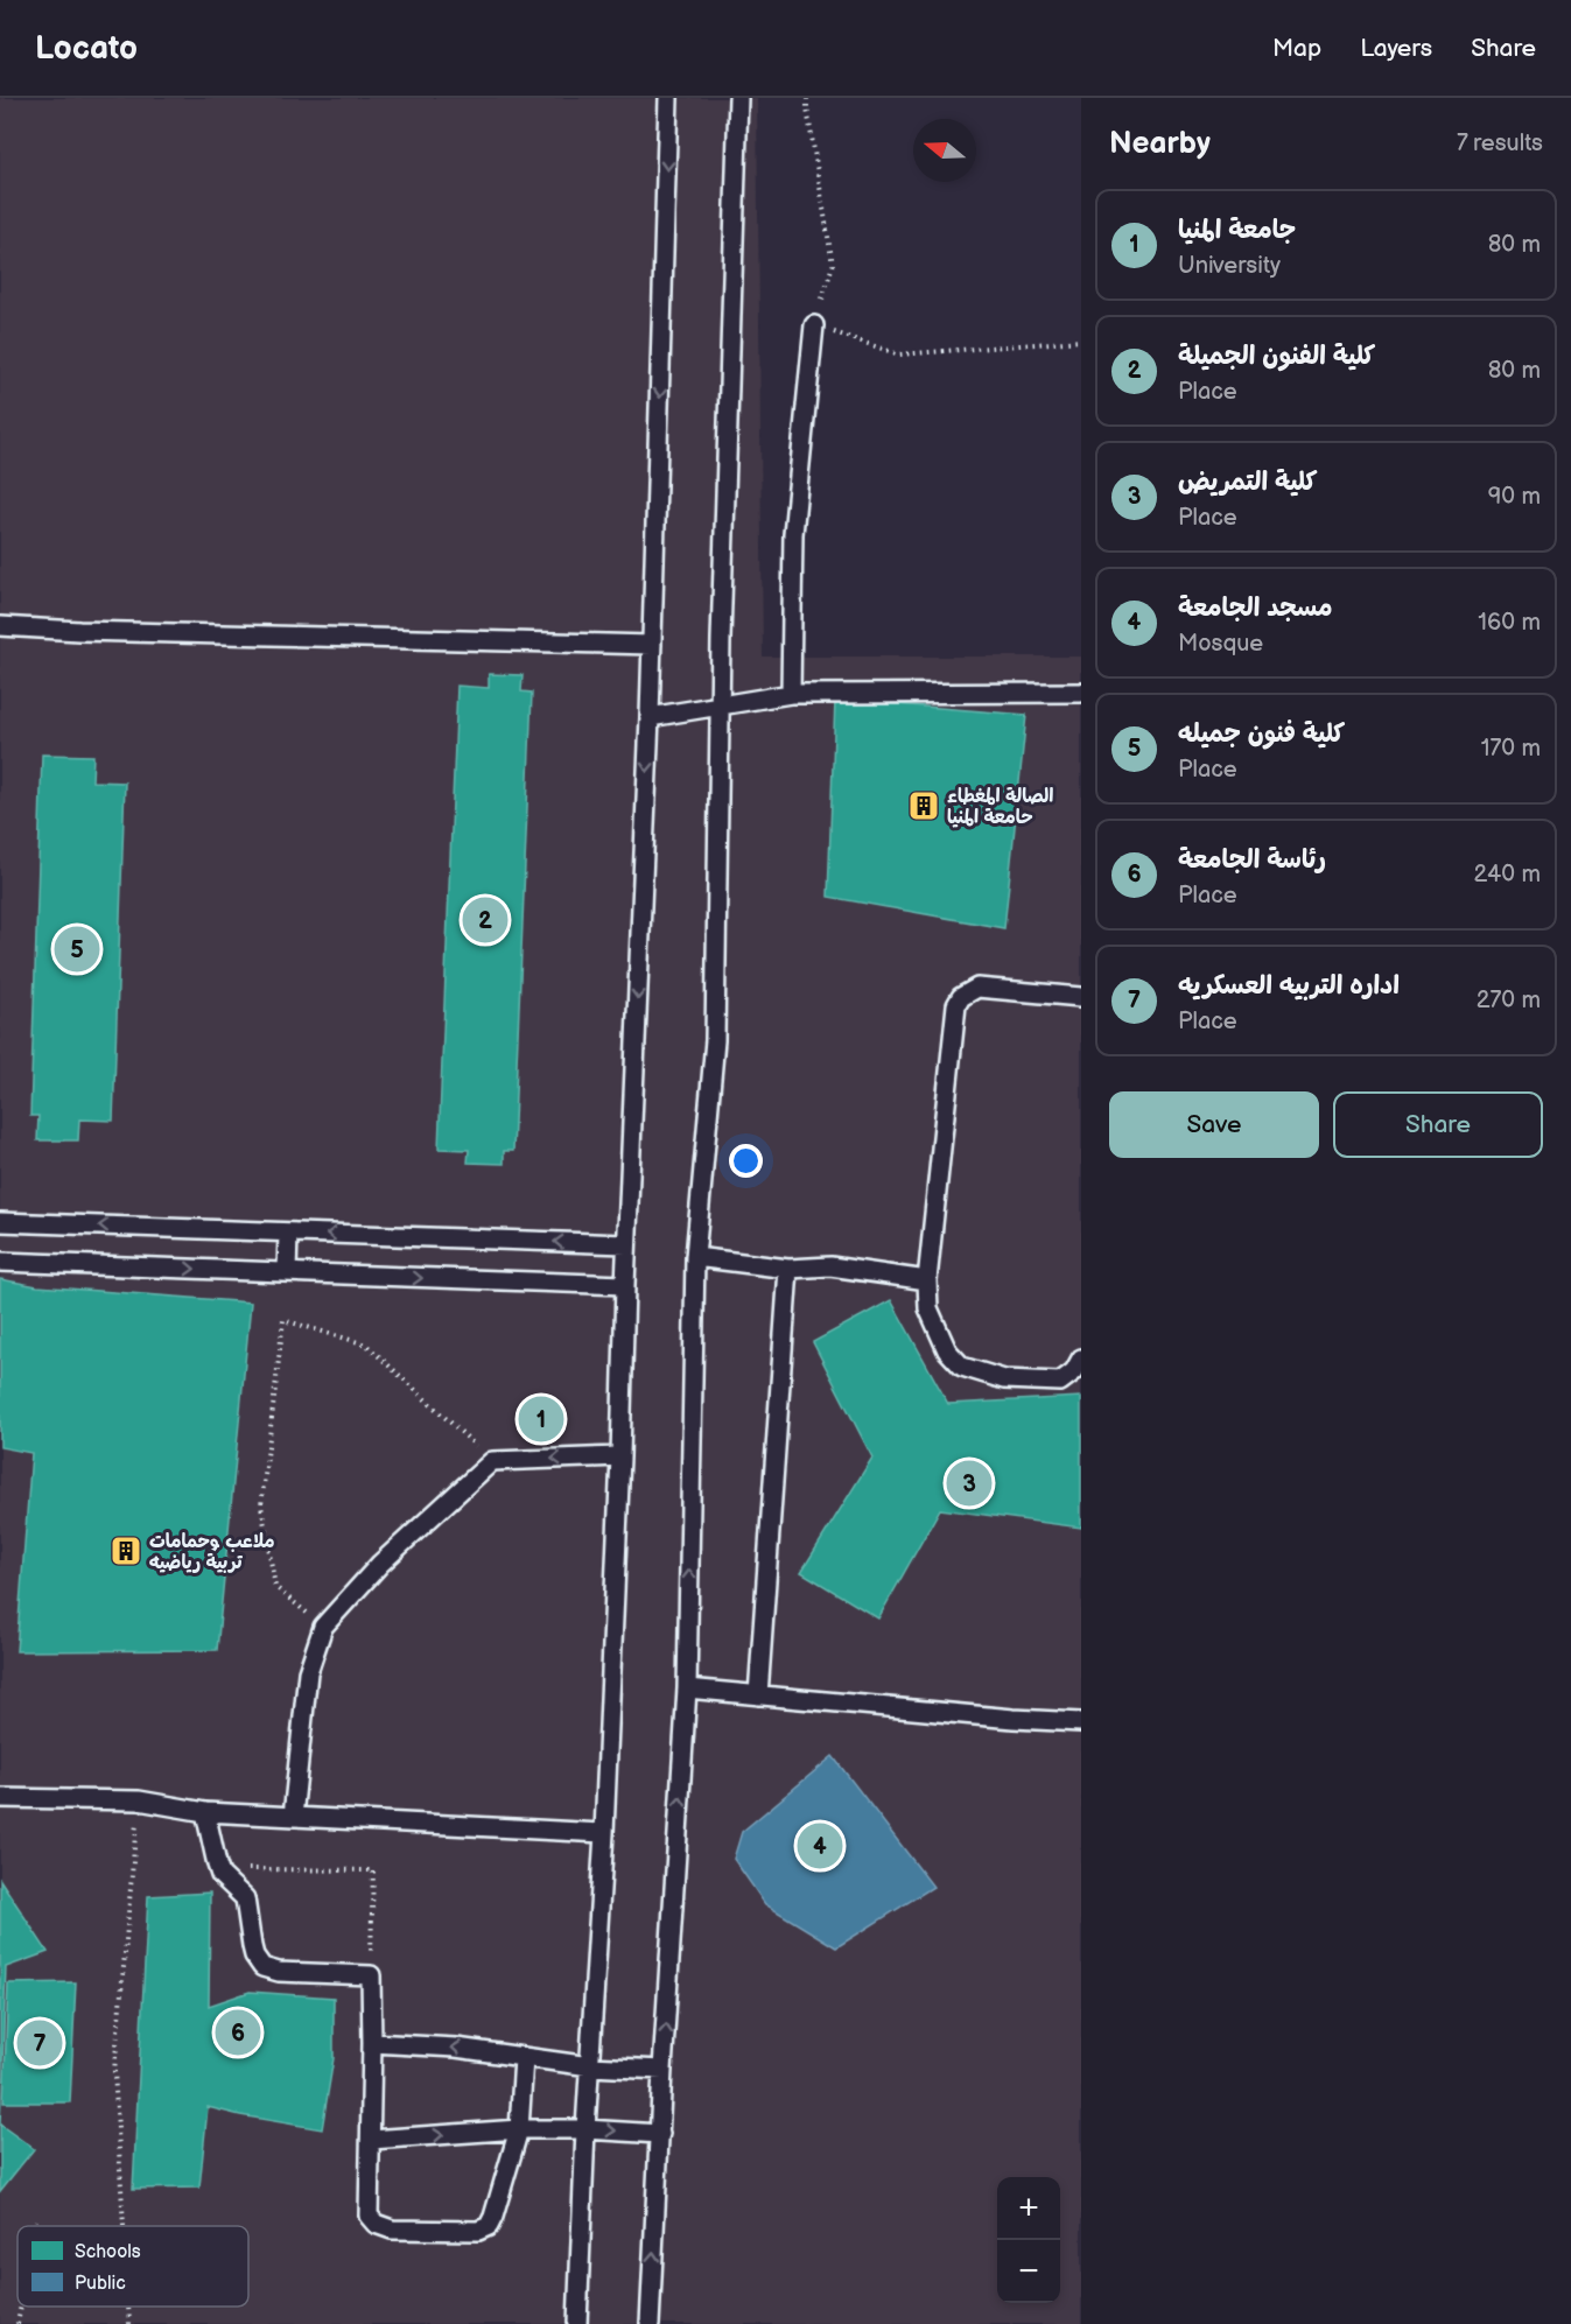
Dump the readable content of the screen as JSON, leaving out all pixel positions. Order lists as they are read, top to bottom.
{
  "places": {
    "building": ["الصالة المغطاء حامعة المنيا", "ملاعب وحمامات تربية رياضيه"]
  },
  "legend": ["Schools", "Public"],
  "north": "left",
  "page": {
    "header": "Locato",
    "nav": ["Map", "Layers", "Share"],
    "heading": ["Nearby", "7 results"],
    "list": [
      {
        "mark": "1",
        "name": "جامعة المنيا",
        "note": "University",
        "value": "80 m"
      },
      {
        "mark": "2",
        "name": "كلية الفنون الجميلة",
        "note": "Place",
        "value": "80 m"
      },
      {
        "mark": "3",
        "name": "كلية التمريض",
        "note": "Place",
        "value": "90 m"
      },
      {
        "mark": "4",
        "name": "مسجد الجامعة",
        "note": "Mosque",
        "value": "160 m"
      },
      {
        "mark": "5",
        "name": "كلية فنون جميله",
        "note": "Place",
        "value": "170 m"
      },
      {
        "mark": "6",
        "name": "رئاسة الجامعة",
        "note": "Place",
        "value": "240 m"
      },
      {
        "mark": "7",
        "name": "اداره التربيه العسكريه",
        "note": "Place",
        "value": "270 m"
      }
    ],
    "pins": [
      "2",
      "5",
      "1",
      "3",
      "4",
      "6",
      "7"
    ],
    "buttons": ["Save", "Share"],
    "map_buttons": ["+", "−"]
  }
}
